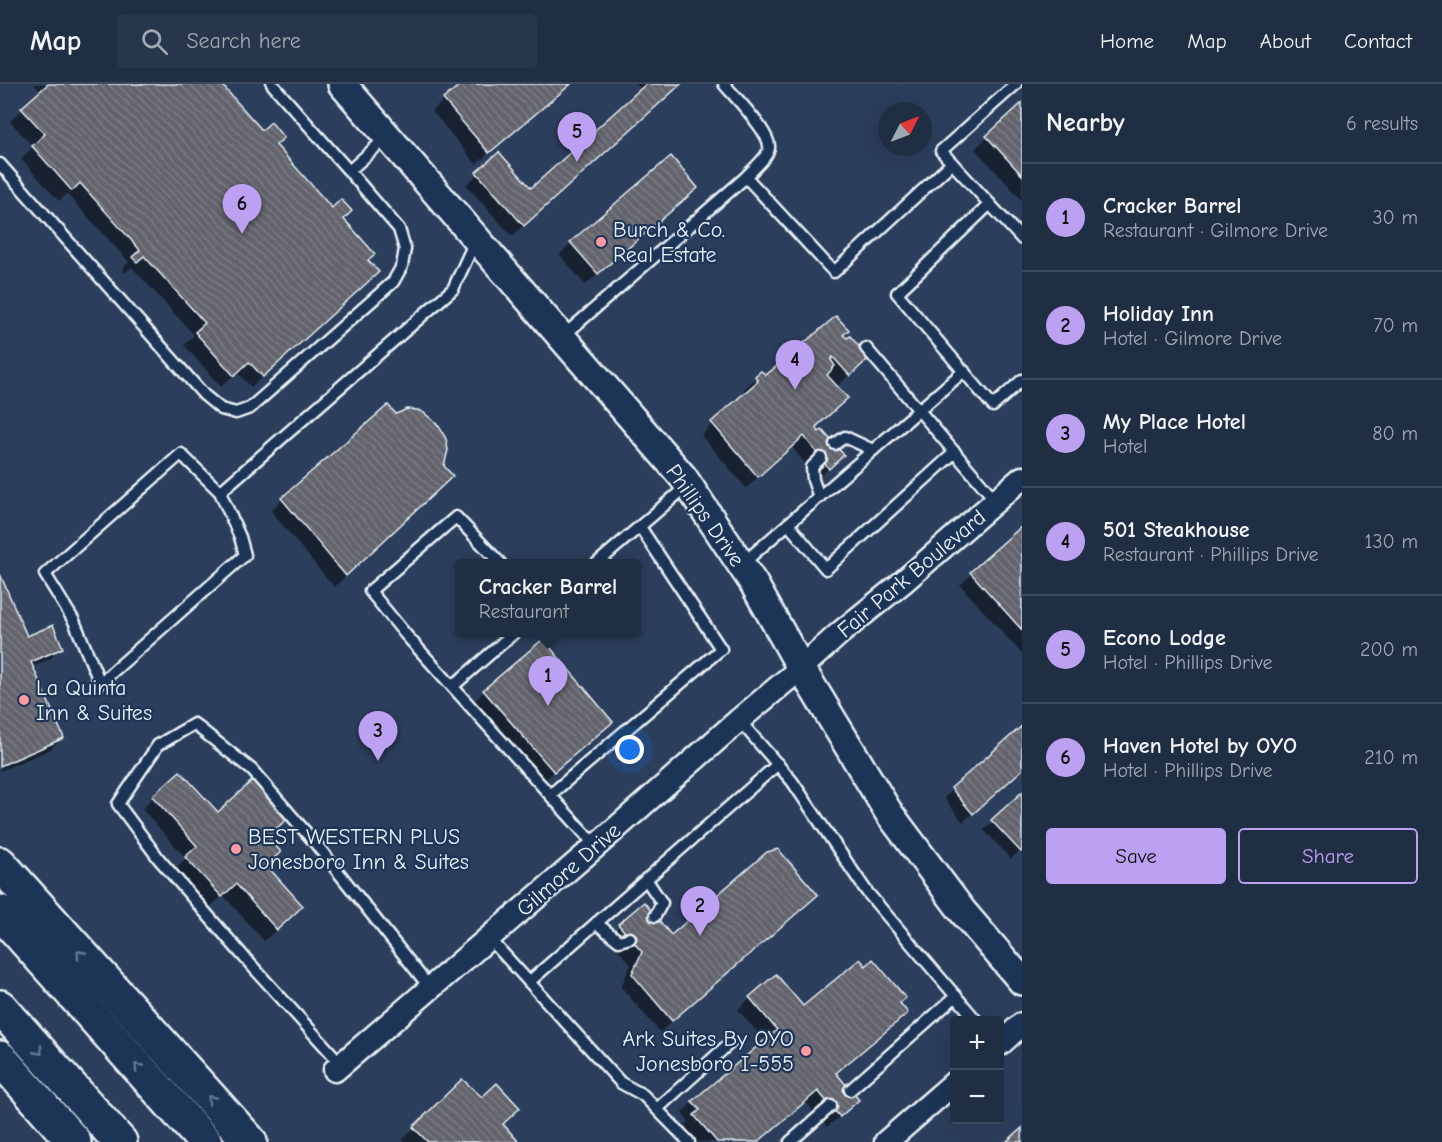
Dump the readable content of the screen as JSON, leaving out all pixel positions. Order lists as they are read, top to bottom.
{
  "streets": {
    "street": ["Phillips Drive", "Fair Park Boulevard", "Gilmore Drive"]
  },
  "crossings": [
    ["Phillips Drive", "Fair Park Boulevard"],
    ["Phillips Drive", "Gilmore Drive"],
    ["Fair Park Boulevard", "Gilmore Drive"]
  ],
  "places": [
    "Burch & Co. Real Estate",
    "La Quinta Inn & Suites",
    "BEST WESTERN PLUS Jonesboro Inn & Suites",
    "Ark Suites By OYO Jonesboro I-555"
  ],
  "north": "top right",
  "page": {
    "header": "Map",
    "search": "Search here",
    "nav": [
      "Home",
      "Map",
      "About",
      "Contact"
    ],
    "heading": ["Nearby", "6 results"],
    "pins": [
      "5",
      "6",
      "4",
      "1",
      "3",
      "2"
    ],
    "list": [
      {
        "mark": "1",
        "name": "Cracker Barrel",
        "note": "Restaurant · Gilmore Drive",
        "value": "30 m"
      },
      {
        "mark": "2",
        "name": "Holiday Inn",
        "note": "Hotel · Gilmore Drive",
        "value": "70 m"
      },
      {
        "mark": "3",
        "name": "My Place Hotel",
        "note": "Hotel",
        "value": "80 m"
      },
      {
        "mark": "4",
        "name": "501 Steakhouse",
        "note": "Restaurant · Phillips Drive",
        "value": "130 m"
      },
      {
        "mark": "5",
        "name": "Econo Lodge",
        "note": "Hotel · Phillips Drive",
        "value": "200 m"
      },
      {
        "mark": "6",
        "name": "Haven Hotel by OYO",
        "note": "Hotel · Phillips Drive",
        "value": "210 m"
      }
    ],
    "popup": ["Cracker Barrel", "Restaurant"],
    "buttons": ["Save", "Share"],
    "map_buttons": ["+", "−"]
  }
}
